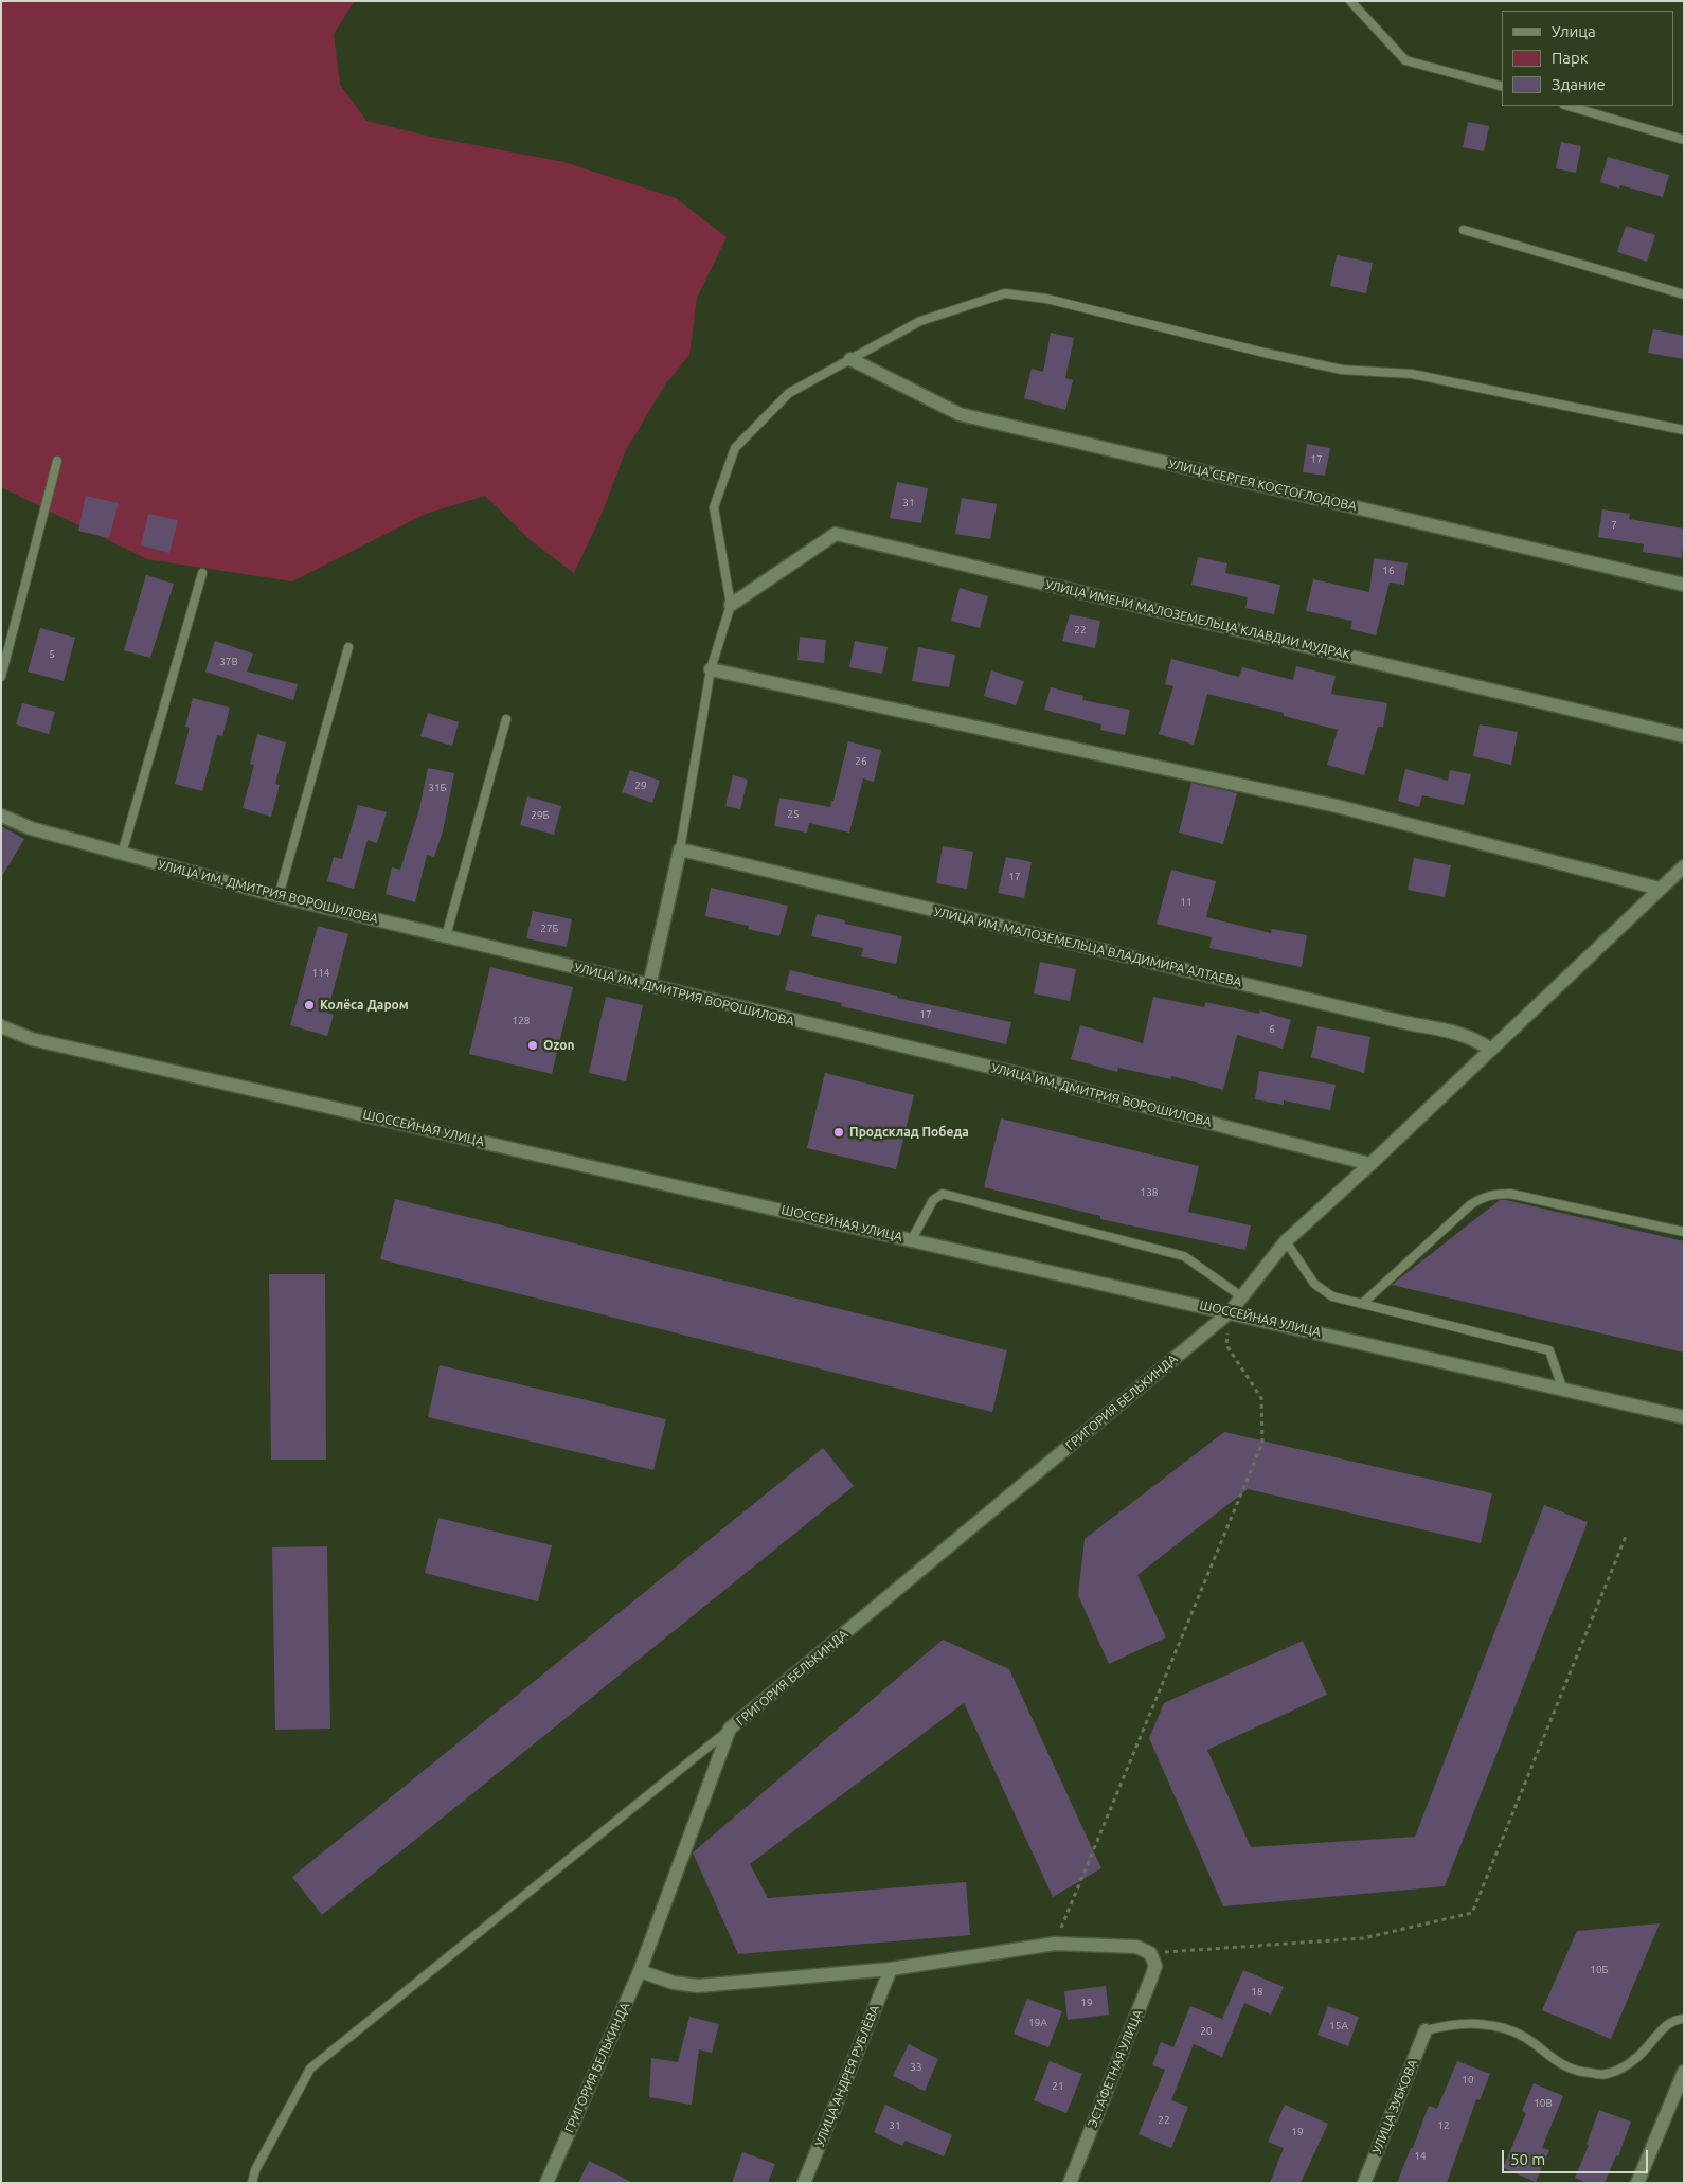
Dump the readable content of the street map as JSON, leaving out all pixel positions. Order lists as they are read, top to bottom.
{
  "streets": {
    "street": [
      "УЛИЦА СЕРГЕЯ КОСТОГЛОДОВА",
      "УЛИЦА ИМЕНИ МАЛОЗЕМЕЛЬЦА КЛАВДИИ МУДРАК",
      "УЛИЦА ИМ. ДМИТРИЯ ВОРОШИЛОВА",
      "УЛИЦА ИМ. МАЛОЗЕМЕЛЬЦА ВЛАДИМИРА АЛТАЕВА",
      "ШОССЕЙНАЯ УЛИЦА",
      "ГРИГОРИЯ БЕЛЬКИНДА",
      "ЭСТАФЕТНАЯ УЛИЦА",
      "УЛИЦА АНДРЕЯ РУБЛЁВА",
      "УЛИЦА ЗУБКОВА"
    ]
  },
  "crossings": [
    ["УЛИЦА ИМ. ДМИТРИЯ ВОРОШИЛОВА", "ГРИГОРИЯ БЕЛЬКИНДА"],
    ["УЛИЦА ИМ. МАЛОЗЕМЕЛЬЦА ВЛАДИМИРА АЛТАЕВА", "ГРИГОРИЯ БЕЛЬКИНДА"],
    ["ШОССЕЙНАЯ УЛИЦА", "ГРИГОРИЯ БЕЛЬКИНДА"]
  ],
  "places": ["Колёса Даром", "Ozon", "Продсклад Победа"],
  "house_numbers": [
    "17",
    "31",
    "7",
    "16",
    "22",
    "5",
    "37В",
    "26",
    "29",
    "31Б",
    "25",
    "29Б",
    "17",
    "11",
    "27Б",
    "114",
    "17",
    "128",
    "6",
    "138",
    "10Б",
    "18",
    "19",
    "19А",
    "15А",
    "20",
    "33",
    "10",
    "21",
    "10В",
    "22",
    "31",
    "12",
    "19",
    "14"
  ],
  "legend": ["Улица", "Парк", "Здание"],
  "scale_bar": "50 m"
}
